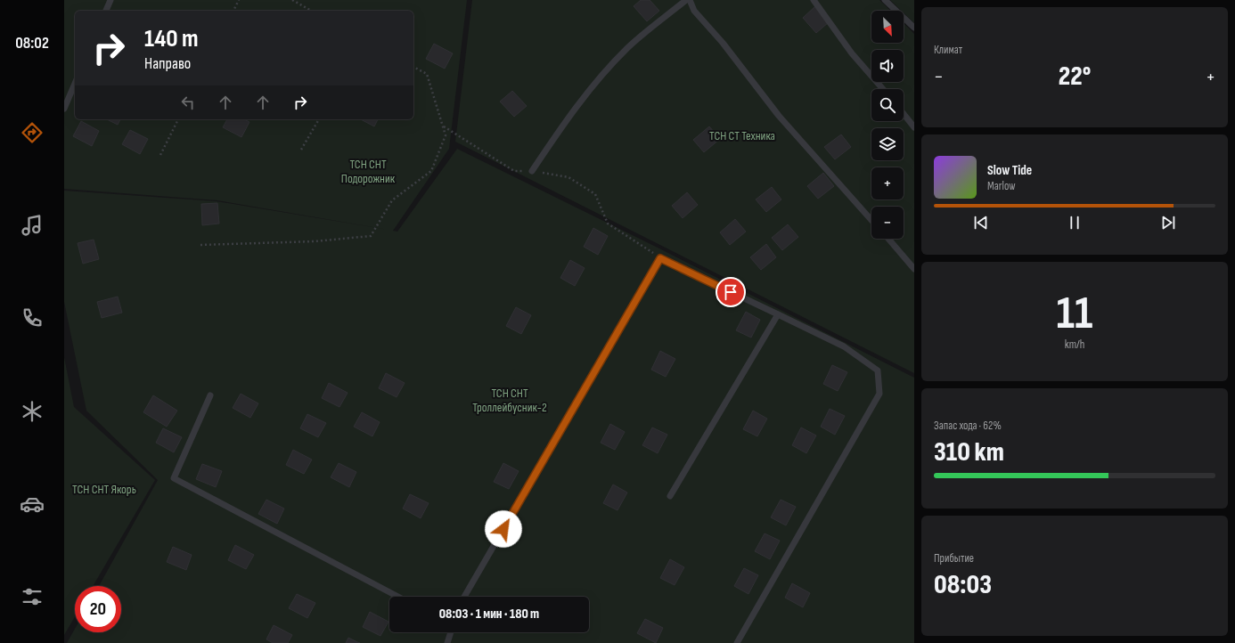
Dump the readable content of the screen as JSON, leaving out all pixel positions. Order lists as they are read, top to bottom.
{
  "parks": [
    "ТСН СТ Техника",
    "ТСН СНТ Подорожник",
    "ТСН СНТ Троллейбусник-2",
    "ТСН СНТ Якорь"
  ],
  "north": "bottom right",
  "page": {
    "tabs": "08:02",
    "tile": [
      "Климат",
      ["11", "km/h"],
      ["Запас хода · 62%", "310 km"],
      ["Прибытие", "08:03"]
    ],
    "map_buttons": ["+", "−"],
    "turn": ["140 m", "Направо"],
    "heat": ["−", "22°", "+"],
    "song": ["Slow Tide", "Marlow"],
    "limit": "20",
    "trip": "08:03 · 1 мин · 180 m"
  }
}
